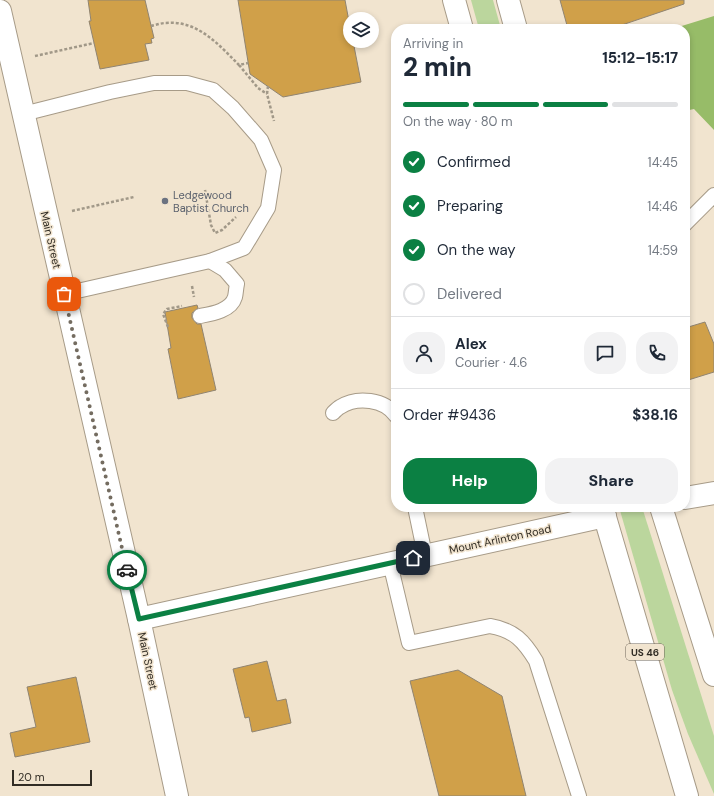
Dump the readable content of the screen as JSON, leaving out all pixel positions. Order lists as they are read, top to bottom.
{
  "streets": {
    "main road": ["Main Street", "Mount Arlinton Road", "US 46"]
  },
  "crossings": [
    ["Main Street", "Mount Arlinton Road"]
  ],
  "places": ["Ledgewood Baptist Church"],
  "scale_bar": "20 m",
  "page": {
    "heading": ["2 min", "Arriving in", "15:12–15:17"],
    "panel": [
      "Alex",
      "Courier · 4.6",
      "Order #9436",
      "$38.16"
    ],
    "bar": "On the way · 80 m",
    "list": [
      ["Confirmed", "14:45"],
      ["Preparing", "14:46"],
      ["On the way", "14:59"],
      "Delivered"
    ],
    "buttons": ["Help", "Share"],
    "scale": "20 m"
  }
}
